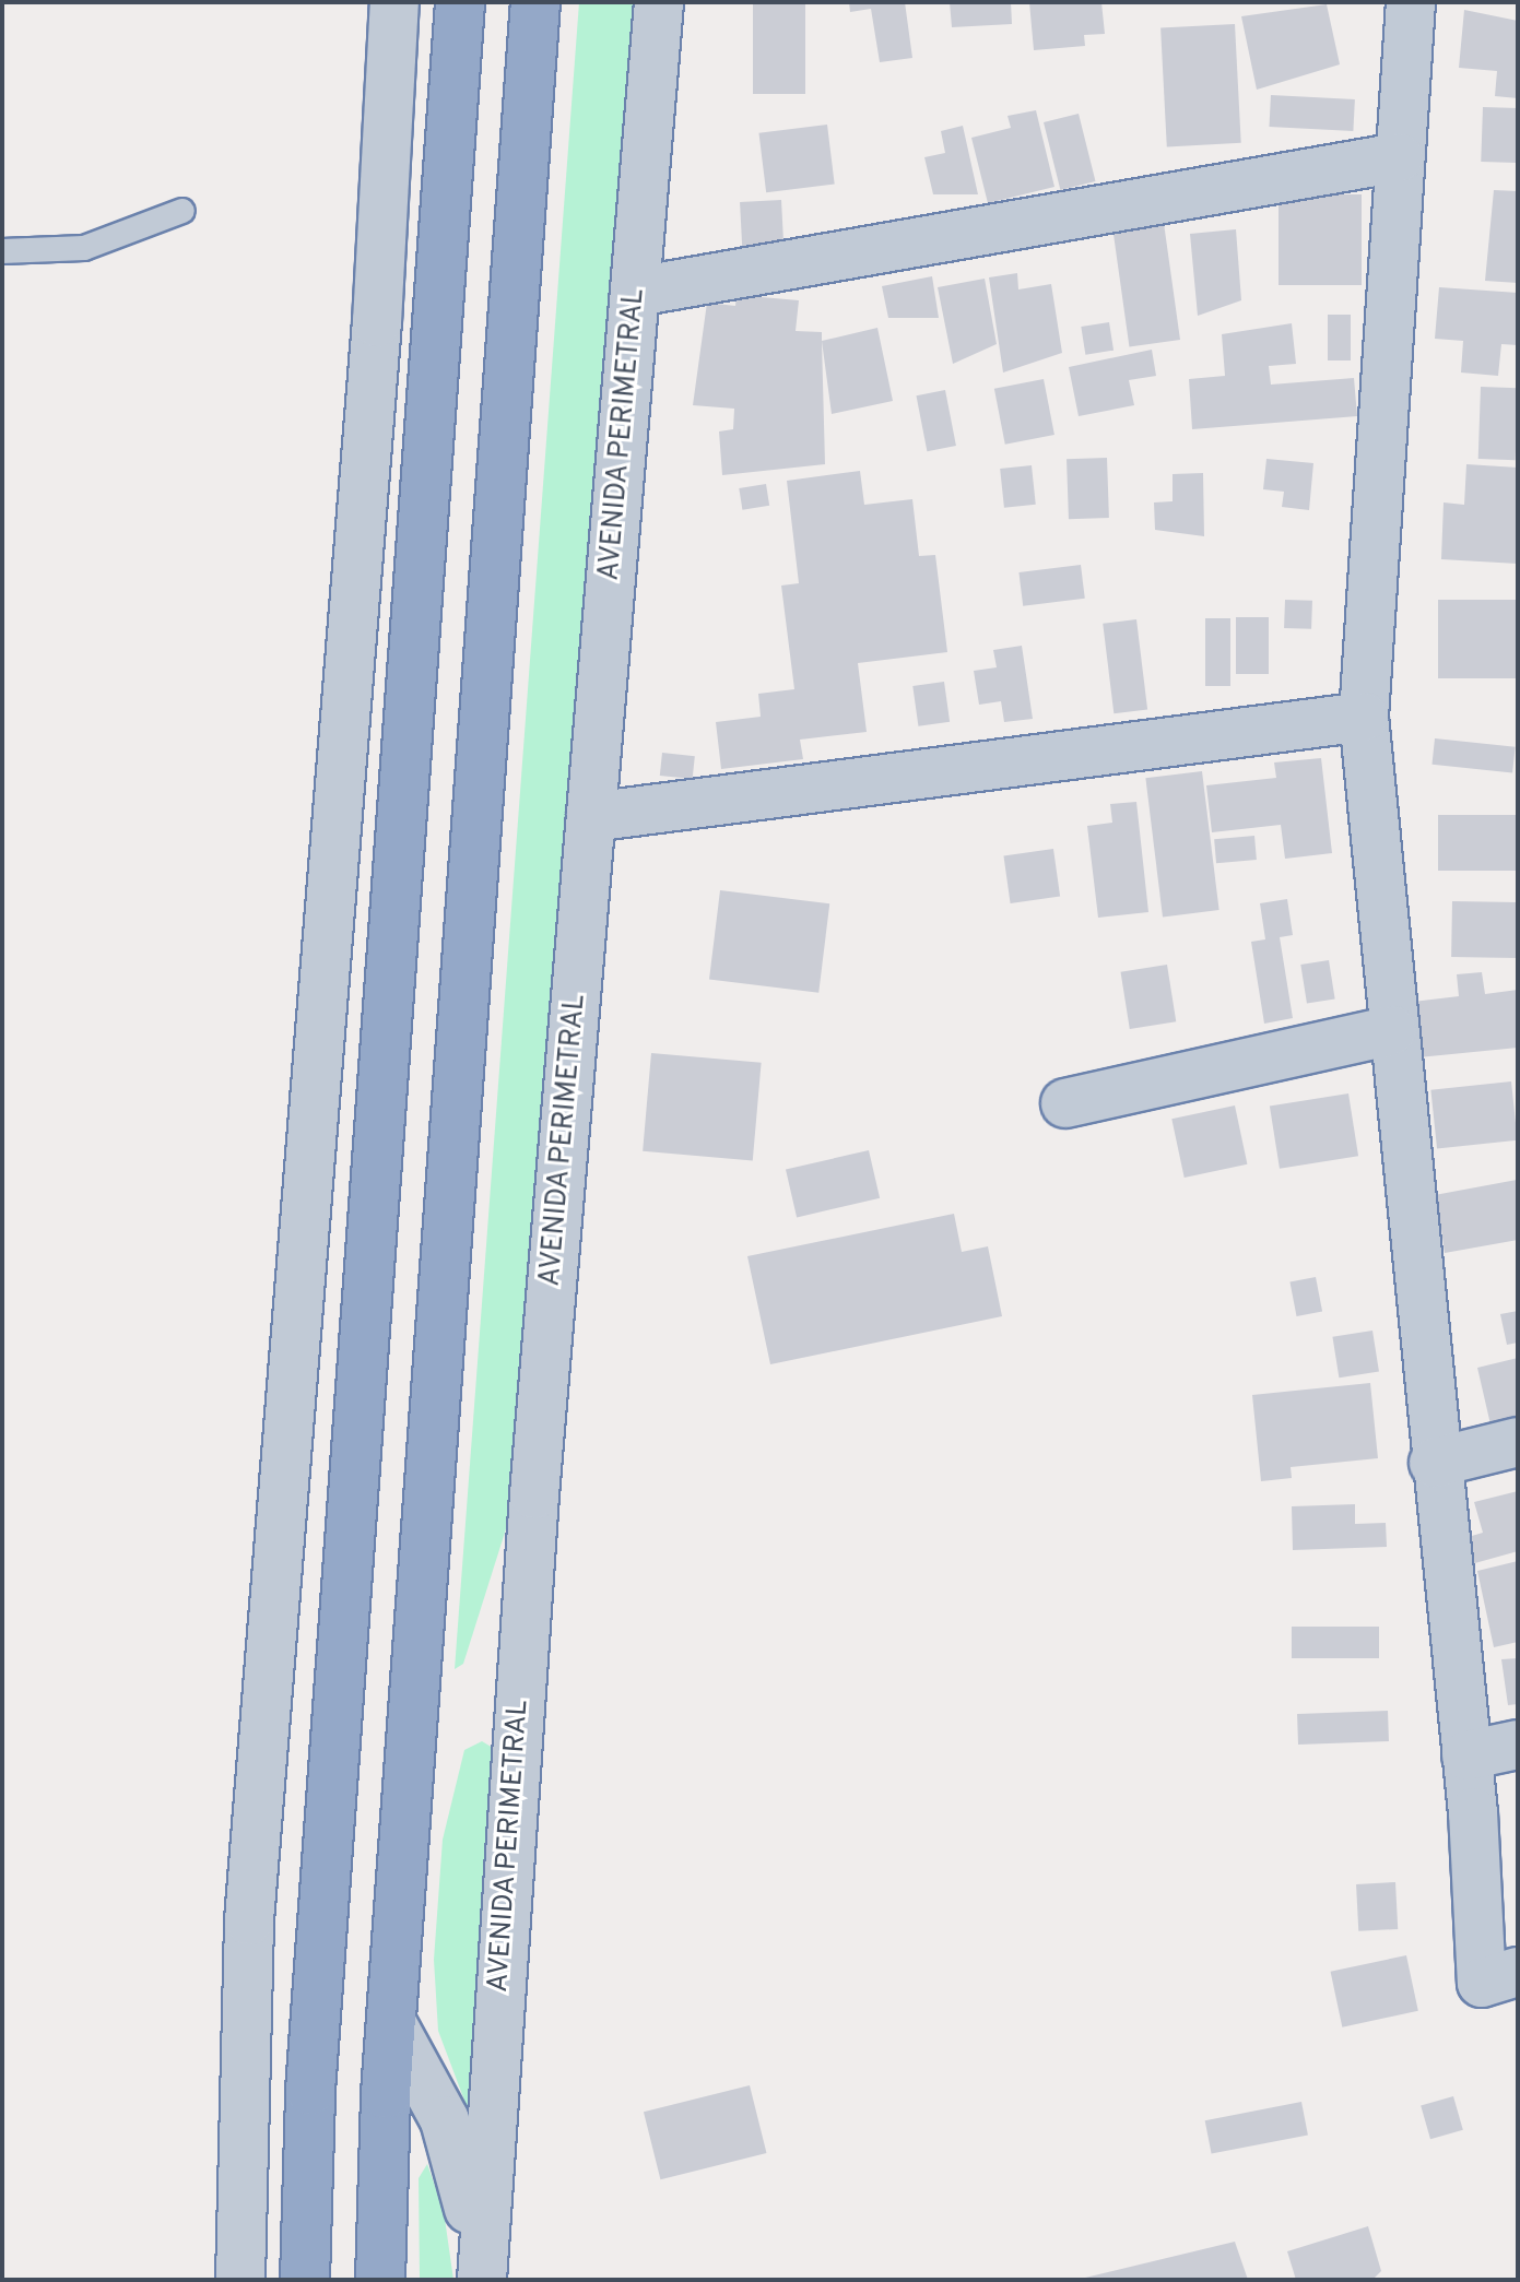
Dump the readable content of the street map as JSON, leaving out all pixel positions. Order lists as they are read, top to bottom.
{
  "streets": {
    "street": ["AVENIDA PERIMETRAL"]
  }
}
